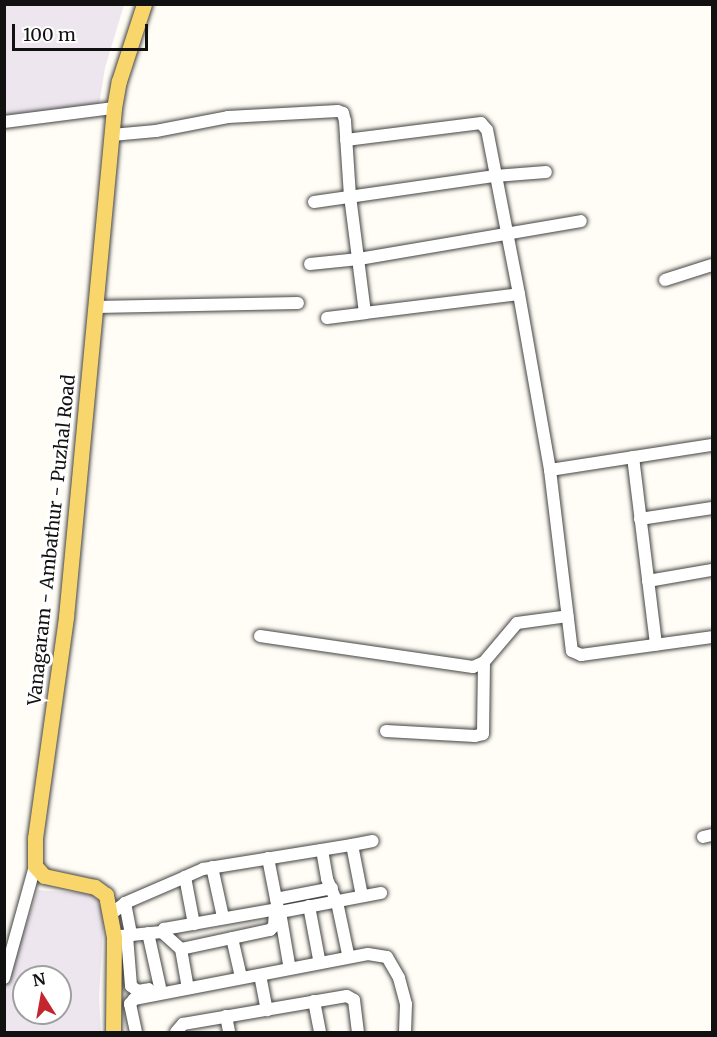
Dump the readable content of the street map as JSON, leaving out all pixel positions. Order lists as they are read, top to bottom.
{
  "streets": {
    "main road": ["Vanagaram - Ambathur - Puzhal Road"]
  },
  "scale_bar": "100 m",
  "north": "top"
}
